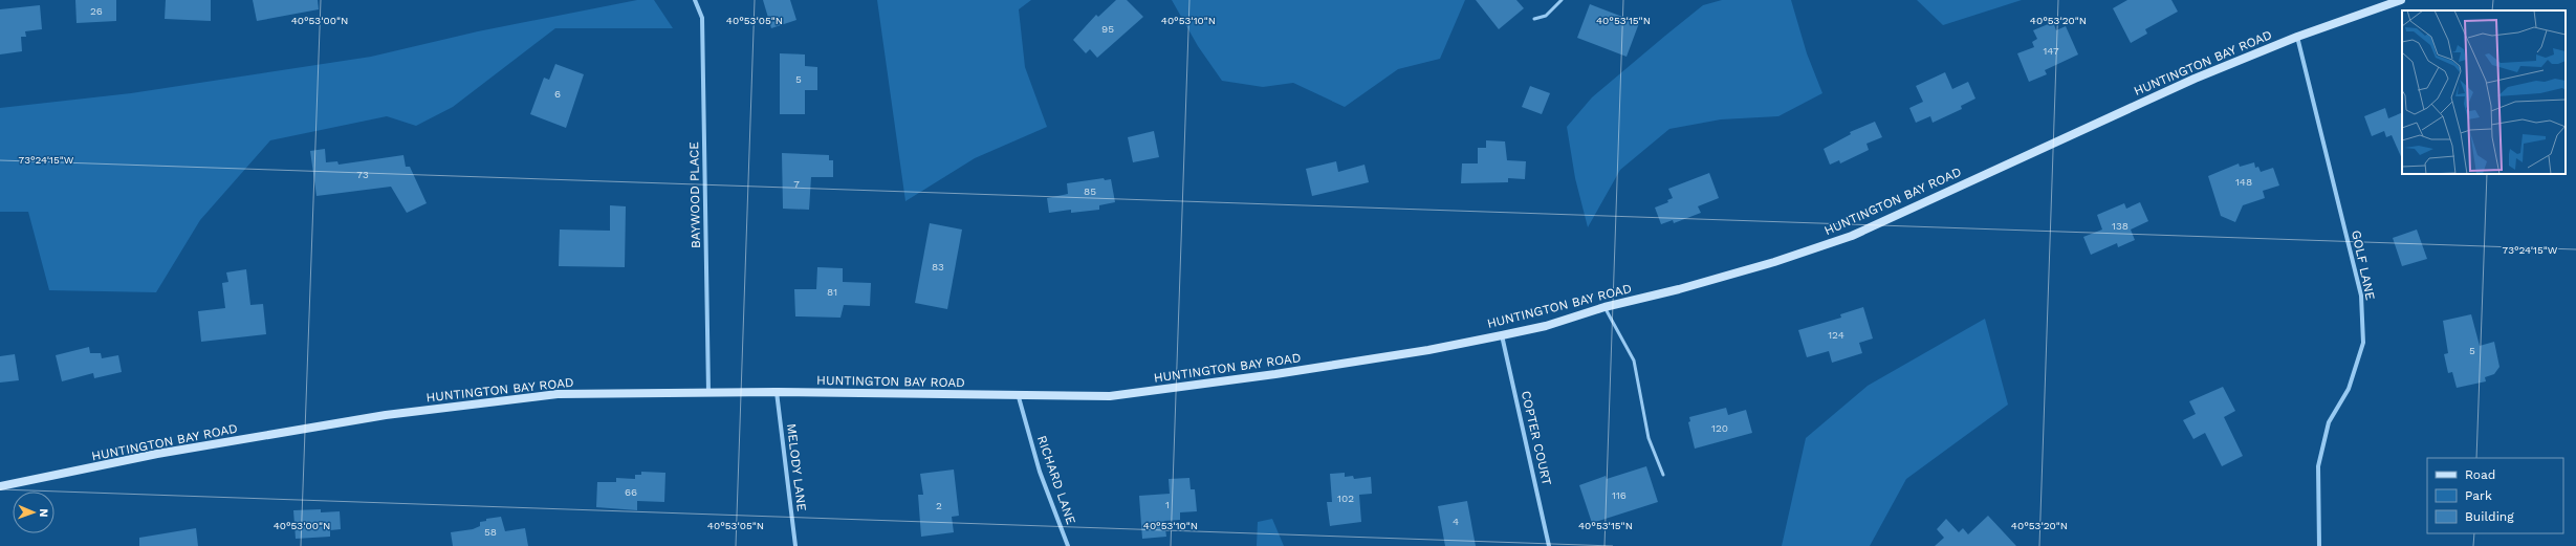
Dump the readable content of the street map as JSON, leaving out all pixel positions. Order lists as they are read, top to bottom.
{
  "streets": {
    "street": [
      "HUNTINGTON BAY ROAD",
      "BAYWOOD PLACE",
      "GOLF LANE",
      "COPTER COURT",
      "MELODY LANE",
      "RICHARD LANE"
    ]
  },
  "crossings": [
    ["HUNTINGTON BAY ROAD", "BAYWOOD PLACE"],
    ["HUNTINGTON BAY ROAD", "GOLF LANE"],
    ["HUNTINGTON BAY ROAD", "COPTER COURT"],
    ["HUNTINGTON BAY ROAD", "MELODY LANE"],
    ["HUNTINGTON BAY ROAD", "RICHARD LANE"]
  ],
  "house_numbers": [
    "26",
    "95",
    "147",
    "5",
    "6",
    "73",
    "148",
    "7",
    "85",
    "138",
    "83",
    "81",
    "124",
    "5",
    "120",
    "66",
    "116",
    "102",
    "1",
    "2",
    "4",
    "58"
  ],
  "legend": ["Road", "Park", "Building"],
  "north": "right",
  "coordinates": [
    "40°53'00\"N",
    "40°53'05\"N",
    "40°53'10\"N",
    "40°53'15\"N",
    "40°53'20\"N",
    "73°24'15\"W"
  ]
}
